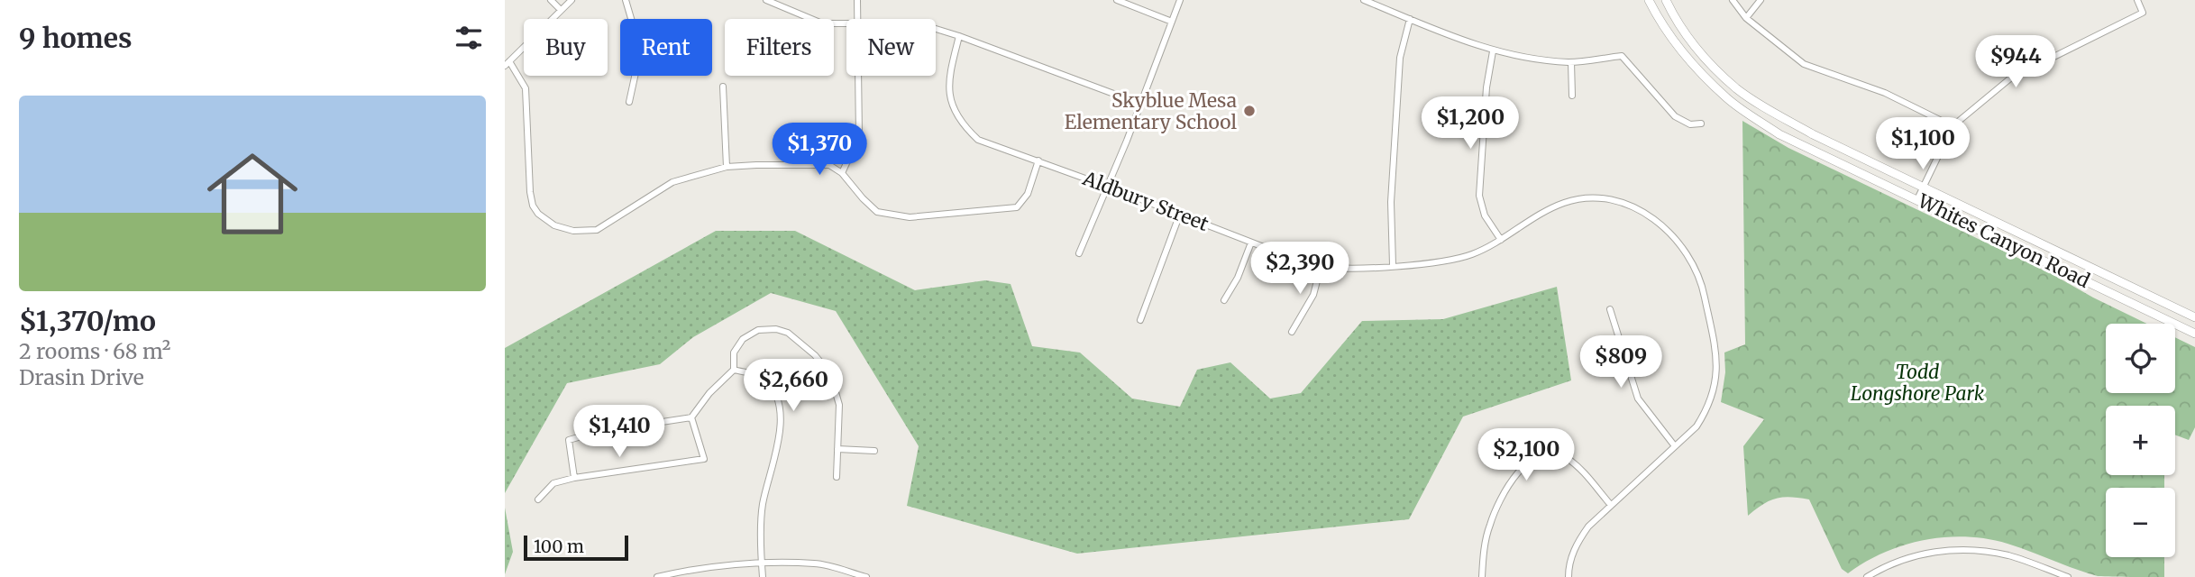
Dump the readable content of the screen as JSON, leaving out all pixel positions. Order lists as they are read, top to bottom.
{
  "streets": {
    "main road": ["Whites Canyon Road"],
    "street": ["Aldbury Street"]
  },
  "parks": ["Todd Longshore Park"],
  "places": ["Skyblue Mesa Elementary School"],
  "scale_bar": "100 m",
  "page": {
    "heading": "9 homes",
    "chip": [
      "Buy",
      "Rent",
      "Filters",
      "New"
    ],
    "price": [
      "$944",
      "$1,200",
      "$1,100",
      "$1,370",
      "$2,390",
      "$809",
      "$2,660",
      "$1,410",
      "$2,100"
    ],
    "list": [
      {
        "name": "$1,370/mo",
        "note": "2 rooms · 68 m² · Drasin Drive"
      }
    ],
    "map_buttons": ["+", "−"],
    "scale": "100 m"
  }
}
